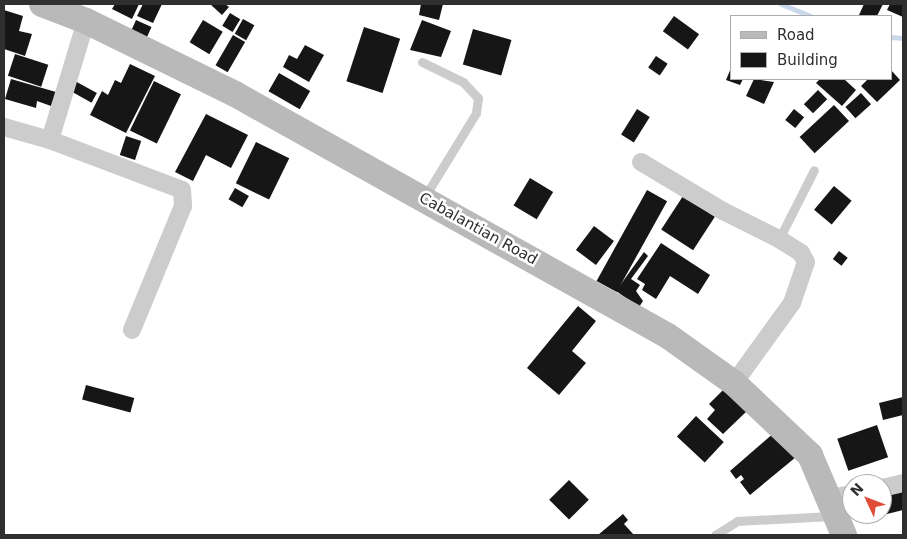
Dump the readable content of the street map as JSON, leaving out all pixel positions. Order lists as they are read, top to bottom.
{
  "streets": {
    "street": ["Cabalantian Road"]
  },
  "legend": ["Road", "Building"],
  "north": "top left"
}
